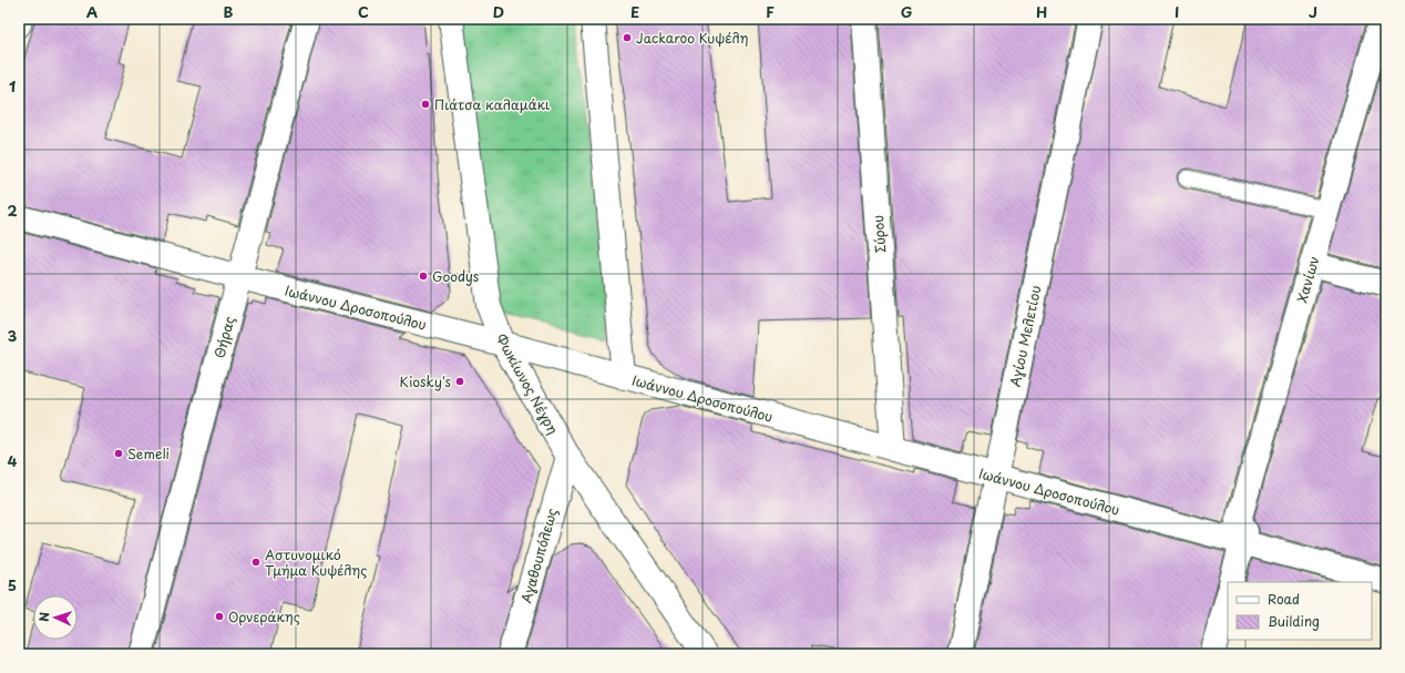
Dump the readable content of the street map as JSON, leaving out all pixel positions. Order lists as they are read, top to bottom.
{
  "streets": {
    "street": [
      "Σύρου",
      "Χανίων",
      "Ιωάννου Δροσοπούλου",
      "Αγίου Μελετίου",
      "Θήρας",
      "Φωκίωνος Νέγρη",
      "Αγαθουπόλεως"
    ]
  },
  "crossings": [
    ["Σύρου", "Ιωάννου Δροσοπούλου"],
    ["Χανίων", "Ιωάννου Δροσοπούλου"],
    ["Ιωάννου Δροσοπούλου", "Αγίου Μελετίου"],
    ["Ιωάννου Δροσοπούλου", "Θήρας"],
    ["Ιωάννου Δροσοπούλου", "Φωκίωνος Νέγρη"],
    ["Φωκίωνος Νέγρη", "Αγαθουπόλεως"]
  ],
  "places": [
    "Jackaroo Κυψέλη",
    "Πιάτσα καλαμάκι",
    "Goodys",
    "Kiosky's",
    "Semeli",
    "Αστυνομικό Τμήμα Κυψέλης",
    "Ορνεράκης"
  ],
  "legend": ["Road", "Building"],
  "north": "left",
  "grid": {
    "columns": [
      "A",
      "B",
      "C",
      "D",
      "E",
      "F",
      "G",
      "H",
      "I",
      "J"
    ],
    "rows": [
      "1",
      "2",
      "3",
      "4",
      "5"
    ]
  }
}
